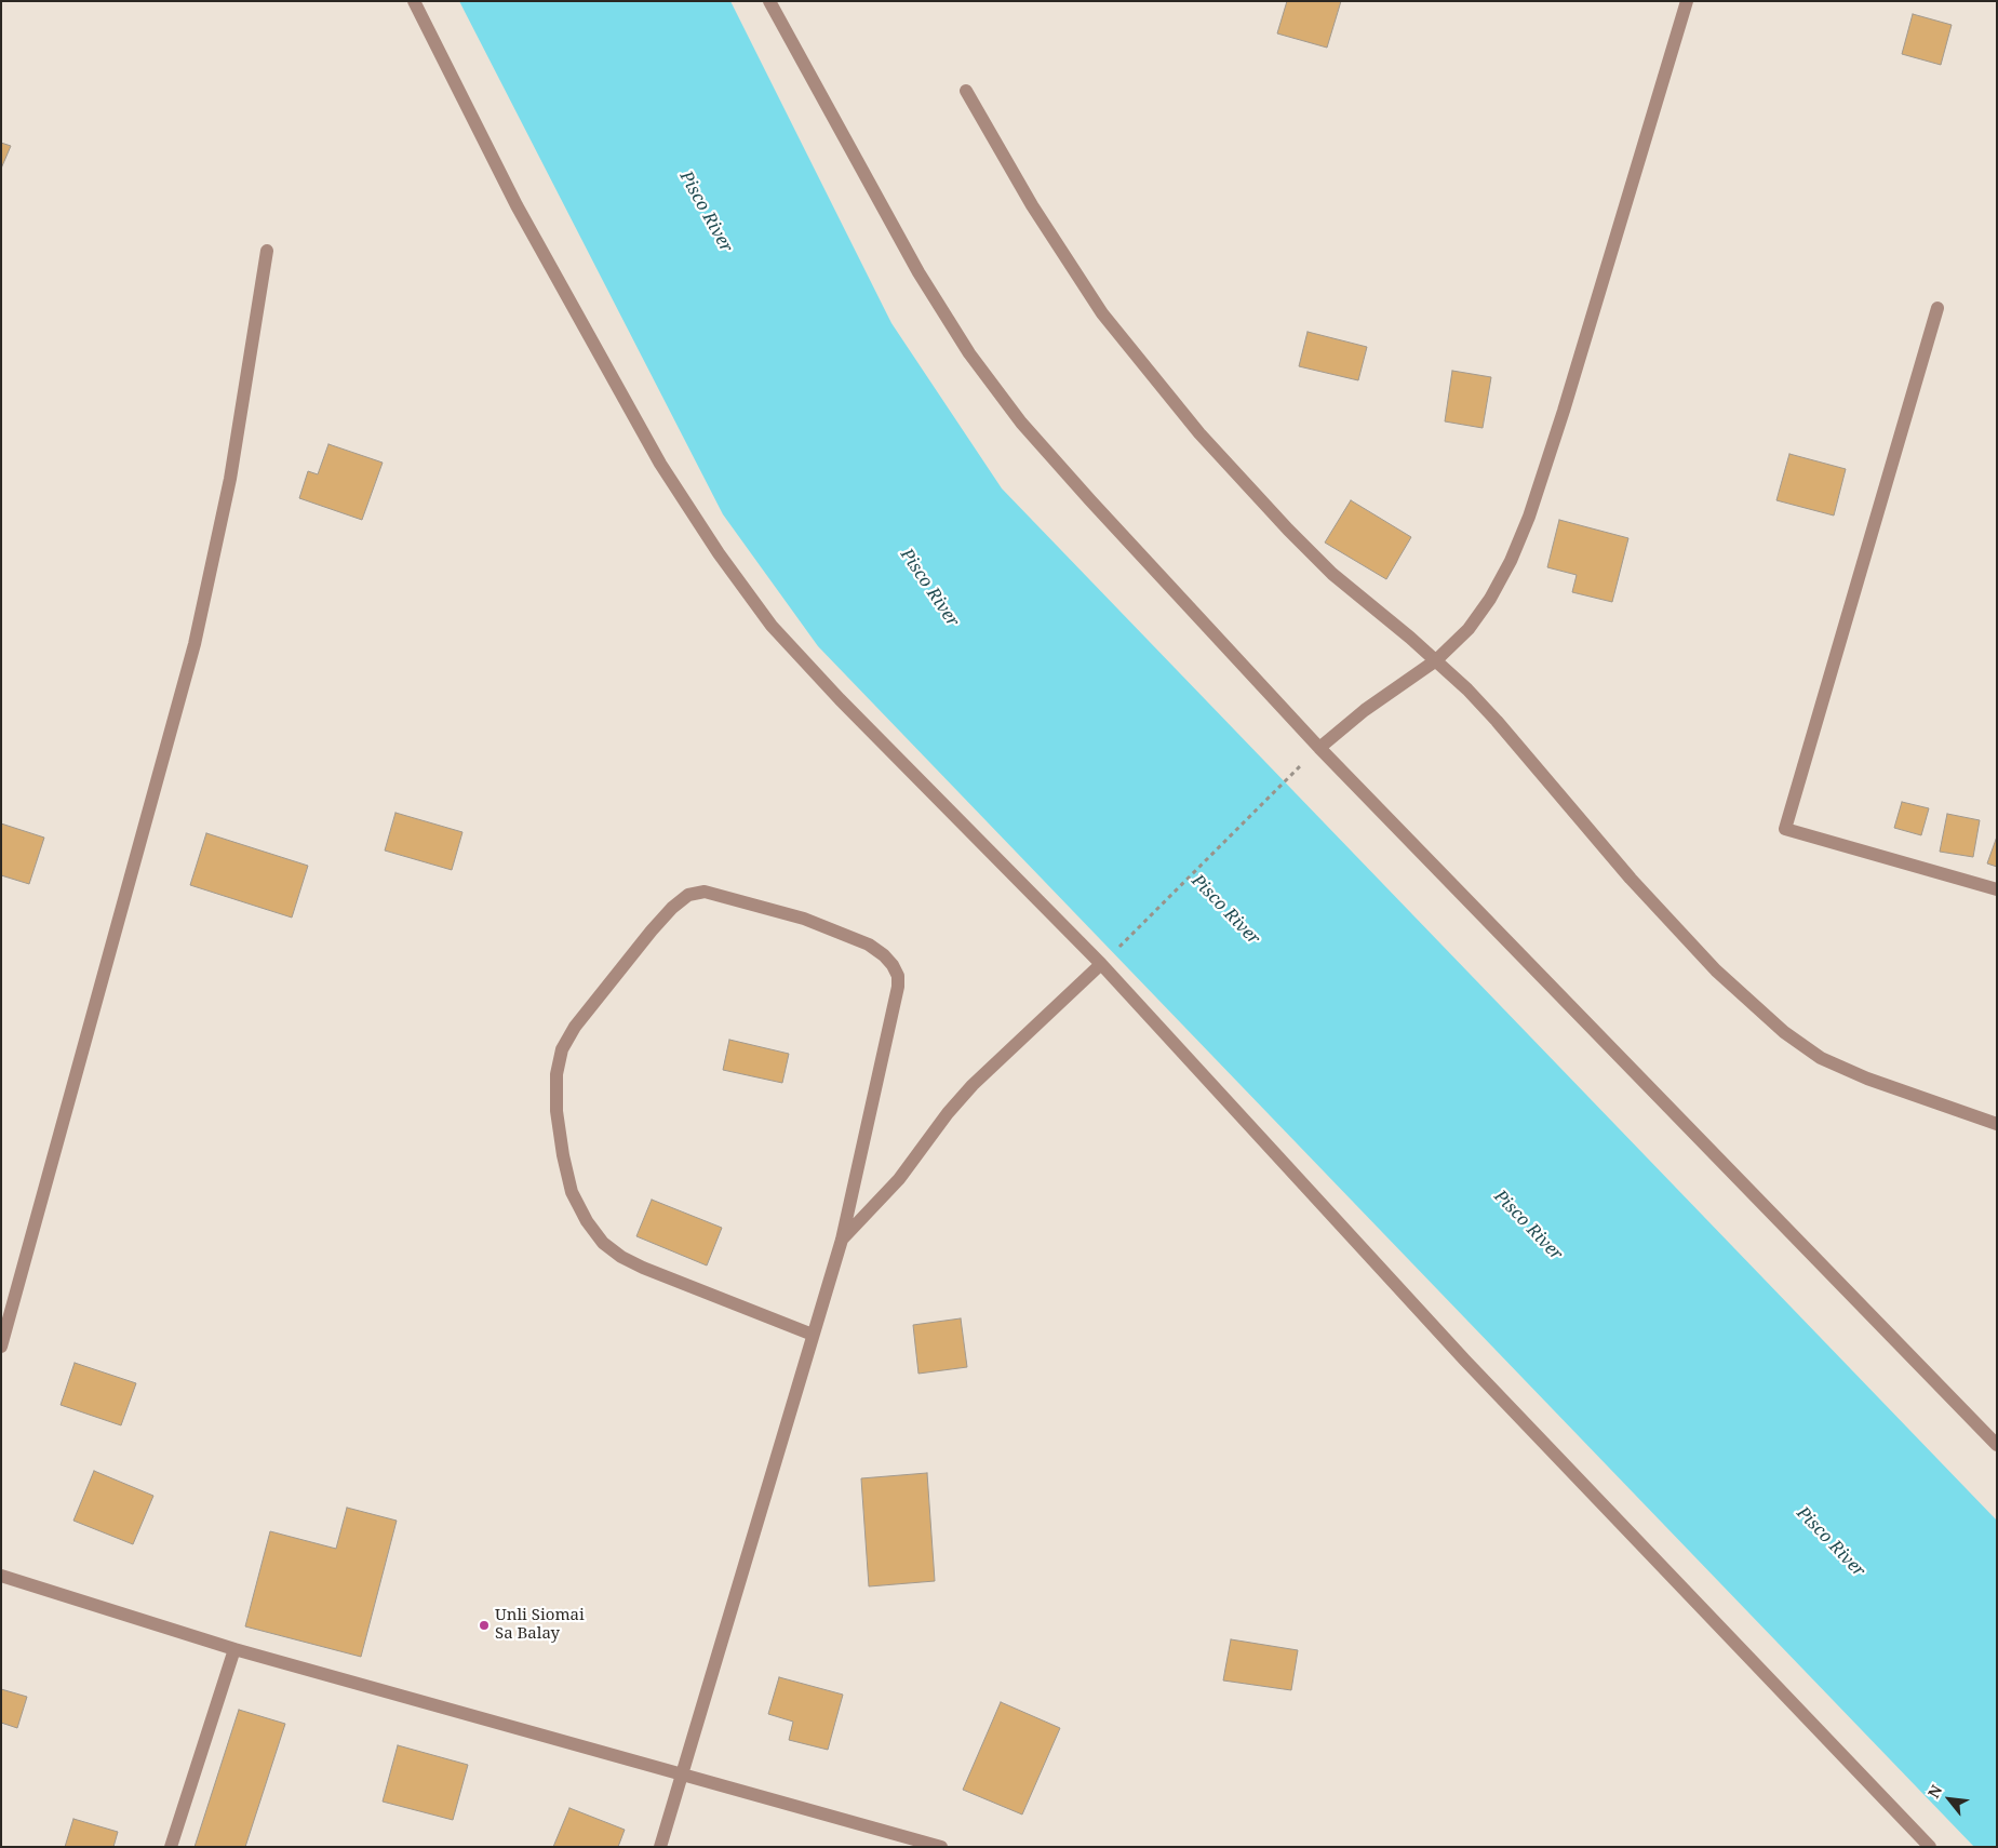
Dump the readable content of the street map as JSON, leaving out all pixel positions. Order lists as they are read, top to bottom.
{
  "water": ["Pisco River"],
  "places": ["Unli Siomai Sa Balay"],
  "north": "top left"
}
